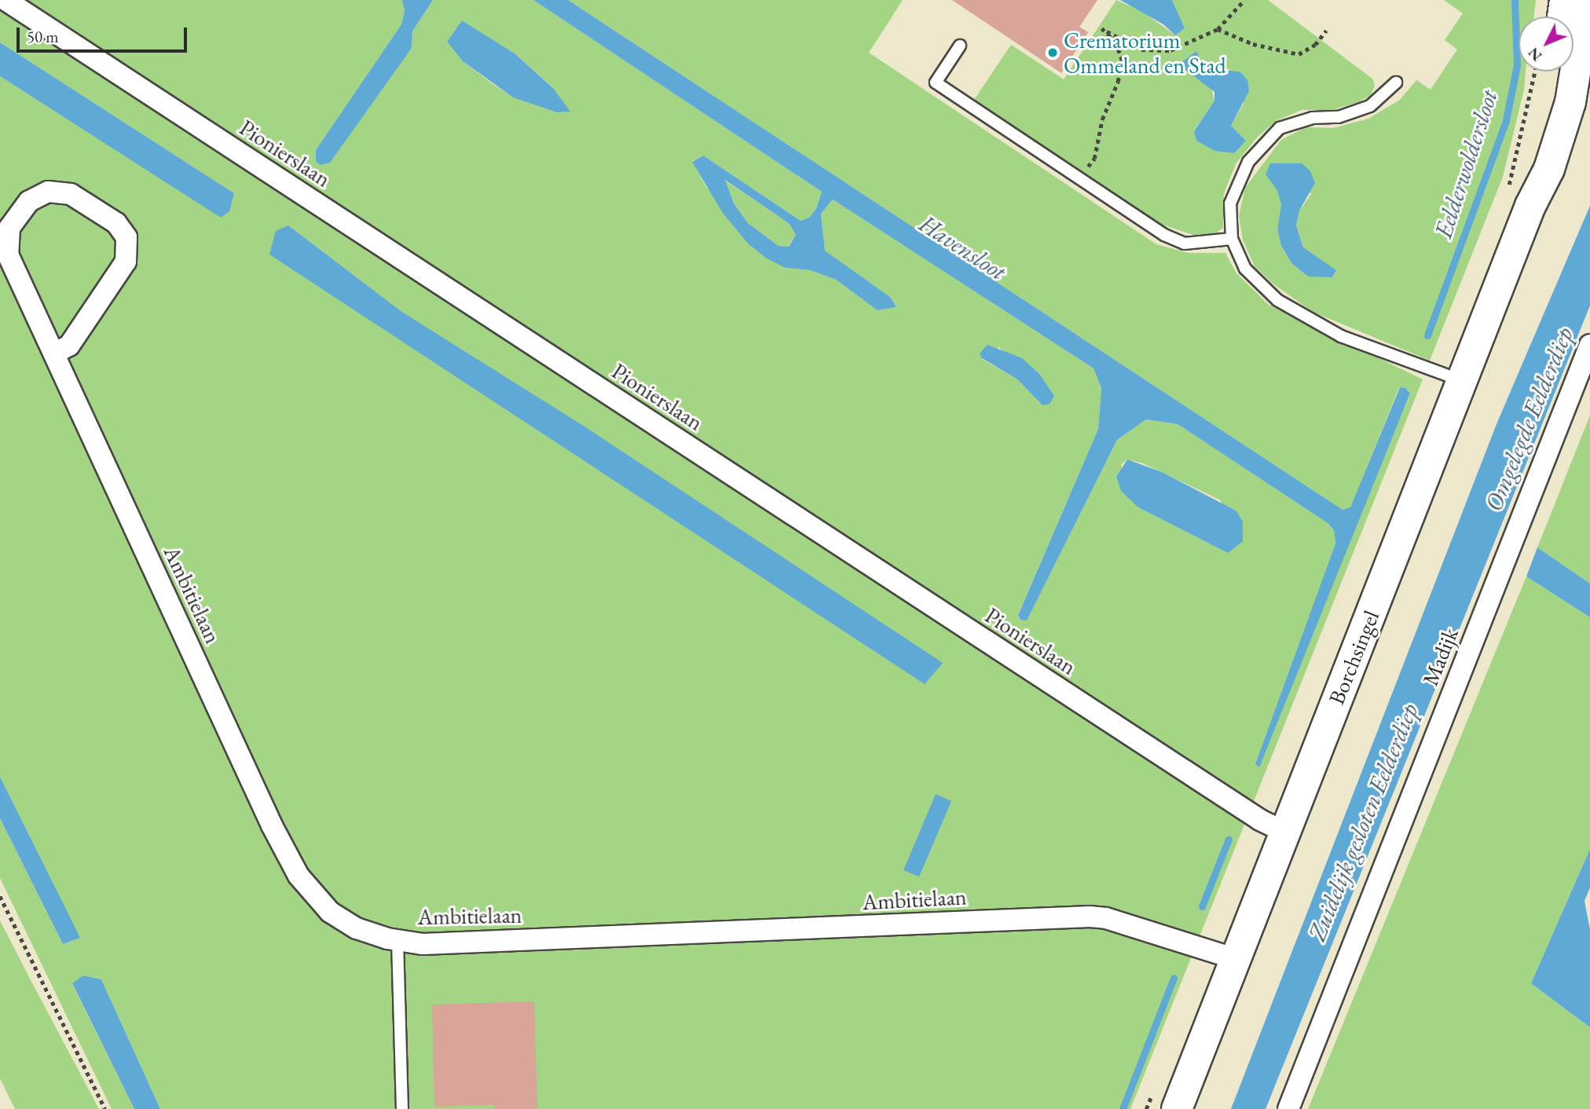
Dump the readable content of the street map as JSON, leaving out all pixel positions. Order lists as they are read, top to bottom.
{
  "streets": {
    "main road": ["Borchsingel"],
    "street": ["Pionierslaan", "Ambitielaan", "Madijk"]
  },
  "crossings": [
    ["Pionierslaan", "Borchsingel"],
    ["Ambitielaan", "Borchsingel"]
  ],
  "water": [
    "Eelderwoldersloot",
    "Havensloot",
    "Omgelegde Eelderdiep",
    "Zuidelijk gesloten Eelderdiep"
  ],
  "places": ["Crematorium Ommeland en Stad"],
  "scale_bar": "50 m",
  "north": "bottom left"
}
